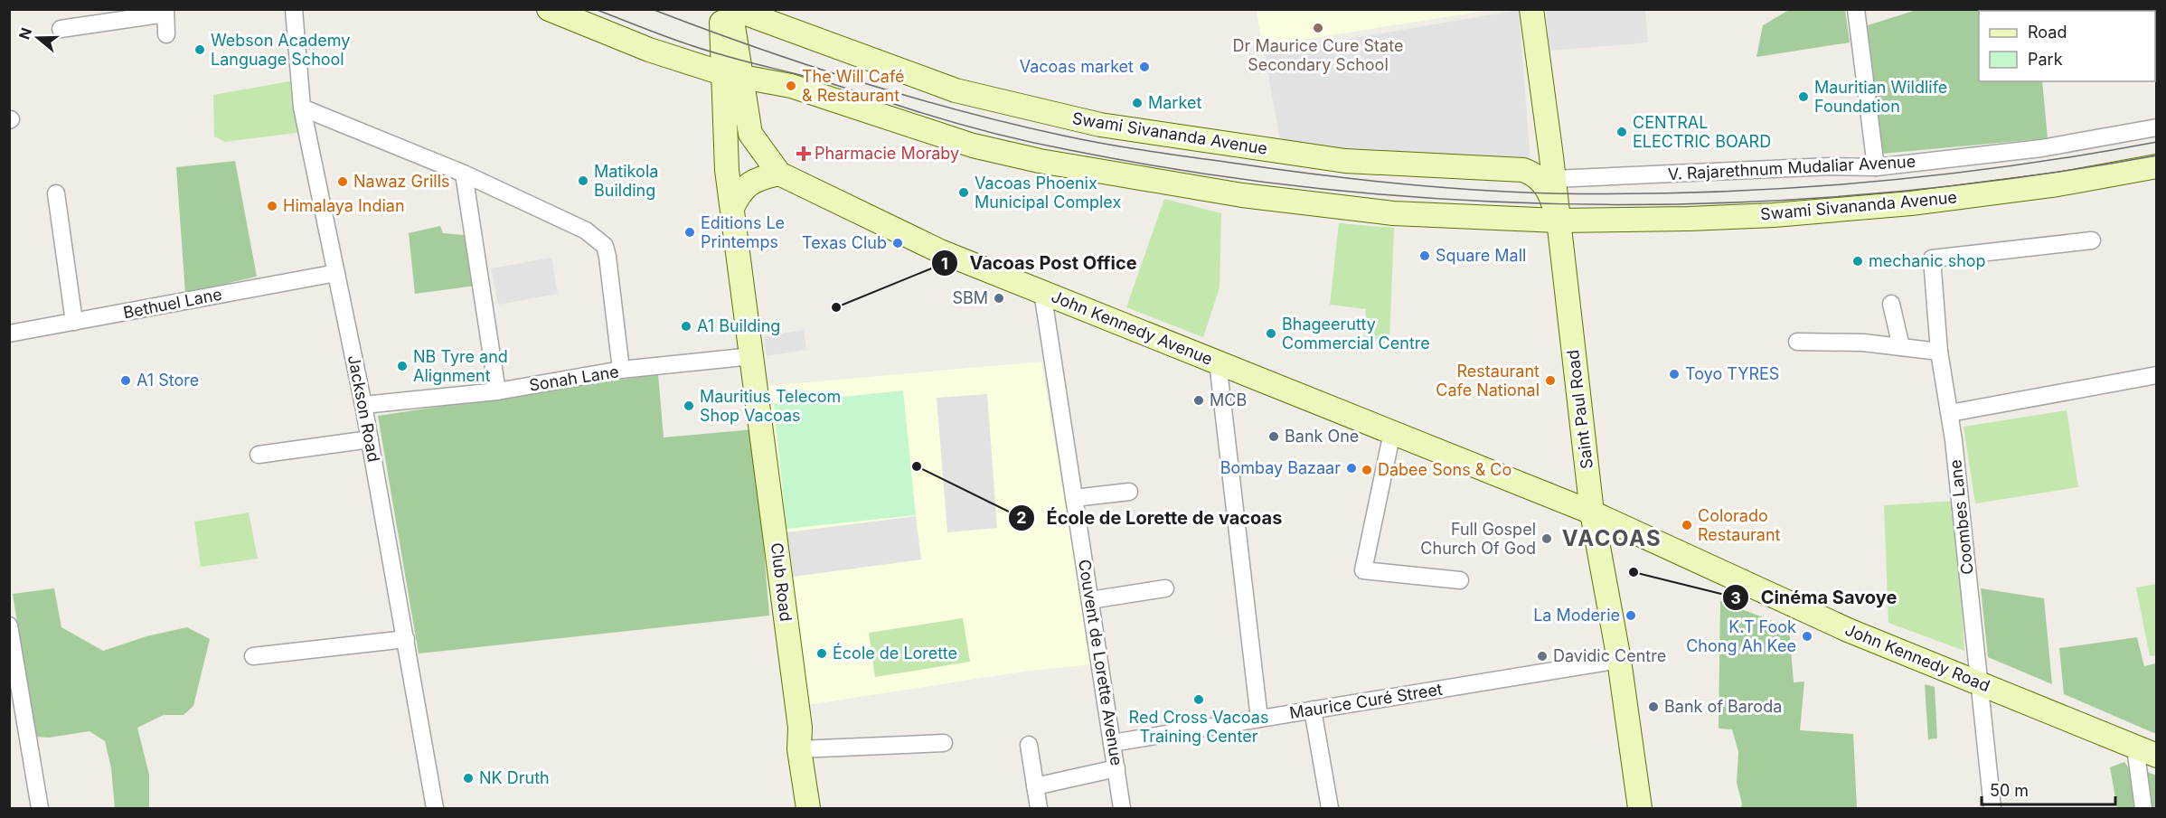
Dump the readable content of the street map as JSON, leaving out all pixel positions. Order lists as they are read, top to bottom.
{
  "streets": {
    "street": [
      "Swami Sivananda Avenue",
      "V. Rajarethnum Mudaliar Avenue",
      "Bethuel Lane",
      "John Kennedy Avenue",
      "Sonah Lane",
      "Jackson Road",
      "Saint Paul Road",
      "Coombes Lane",
      "Club Road",
      "John Kennedy Road",
      "Couvent de Lorette Avenue",
      "Maurice Curé Street"
    ]
  },
  "crossings": [
    ["Swami Sivananda Avenue", "John Kennedy Avenue"],
    ["Swami Sivananda Avenue", "Saint Paul Road"],
    ["Swami Sivananda Avenue", "Club Road"],
    ["V. Rajarethnum Mudaliar Avenue", "Saint Paul Road"],
    ["Bethuel Lane", "Jackson Road"],
    ["John Kennedy Avenue", "Saint Paul Road"],
    ["John Kennedy Avenue", "Club Road"],
    ["John Kennedy Avenue", "John Kennedy Road"],
    ["John Kennedy Avenue", "Couvent de Lorette Avenue"],
    ["Sonah Lane", "Jackson Road"],
    ["Sonah Lane", "Club Road"],
    ["Saint Paul Road", "John Kennedy Road"],
    ["Saint Paul Road", "Maurice Curé Street"],
    ["Coombes Lane", "John Kennedy Road"],
    ["Couvent de Lorette Avenue", "Maurice Curé Street"]
  ],
  "districts": ["VACOAS"],
  "places": {
    "other": [
      "Dr Maurice Cure State Secondary School",
      "Webson Academy Language School",
      "Vacoas market",
      "The Will Café & Restaurant",
      "Mauritian Wildlife Foundation",
      "Market",
      "CENTRAL ELECTRIC BOARD",
      "Matikola Building",
      "Nawaz Grills",
      "Vacoas Phoenix Municipal Complex",
      "Himalaya Indian",
      "Editions Le Printemps",
      "Texas Club",
      "Square Mall",
      "mechanic shop",
      "SBM",
      "Vacoas Post Office",
      "A1 Building",
      "Bhageerutty Commercial Centre",
      "NB Tyre and Alignment",
      "Toyo TYRES",
      "A1 Store",
      "Restaurant Cafe National",
      "MCB",
      "Mauritius Telecom Shop Vacoas",
      "Bank One",
      "École de Lorette de vacoas",
      "Bombay Bazaar",
      "Dabee Sons & Co",
      "Colorado Restaurant",
      "Full Gospel Church Of God",
      "Cinéma Savoye",
      "La Moderie",
      "K.T Fook Chong Ah Kee",
      "École de Lorette",
      "Davidic Centre",
      "Red Cross Vacoas Training Center",
      "Bank of Baroda",
      "NK Druth"
    ],
    "health": ["Pharmacie Moraby"]
  },
  "legend": ["Road", "Park"],
  "scale_bar": "50 m",
  "north": "left"
}
